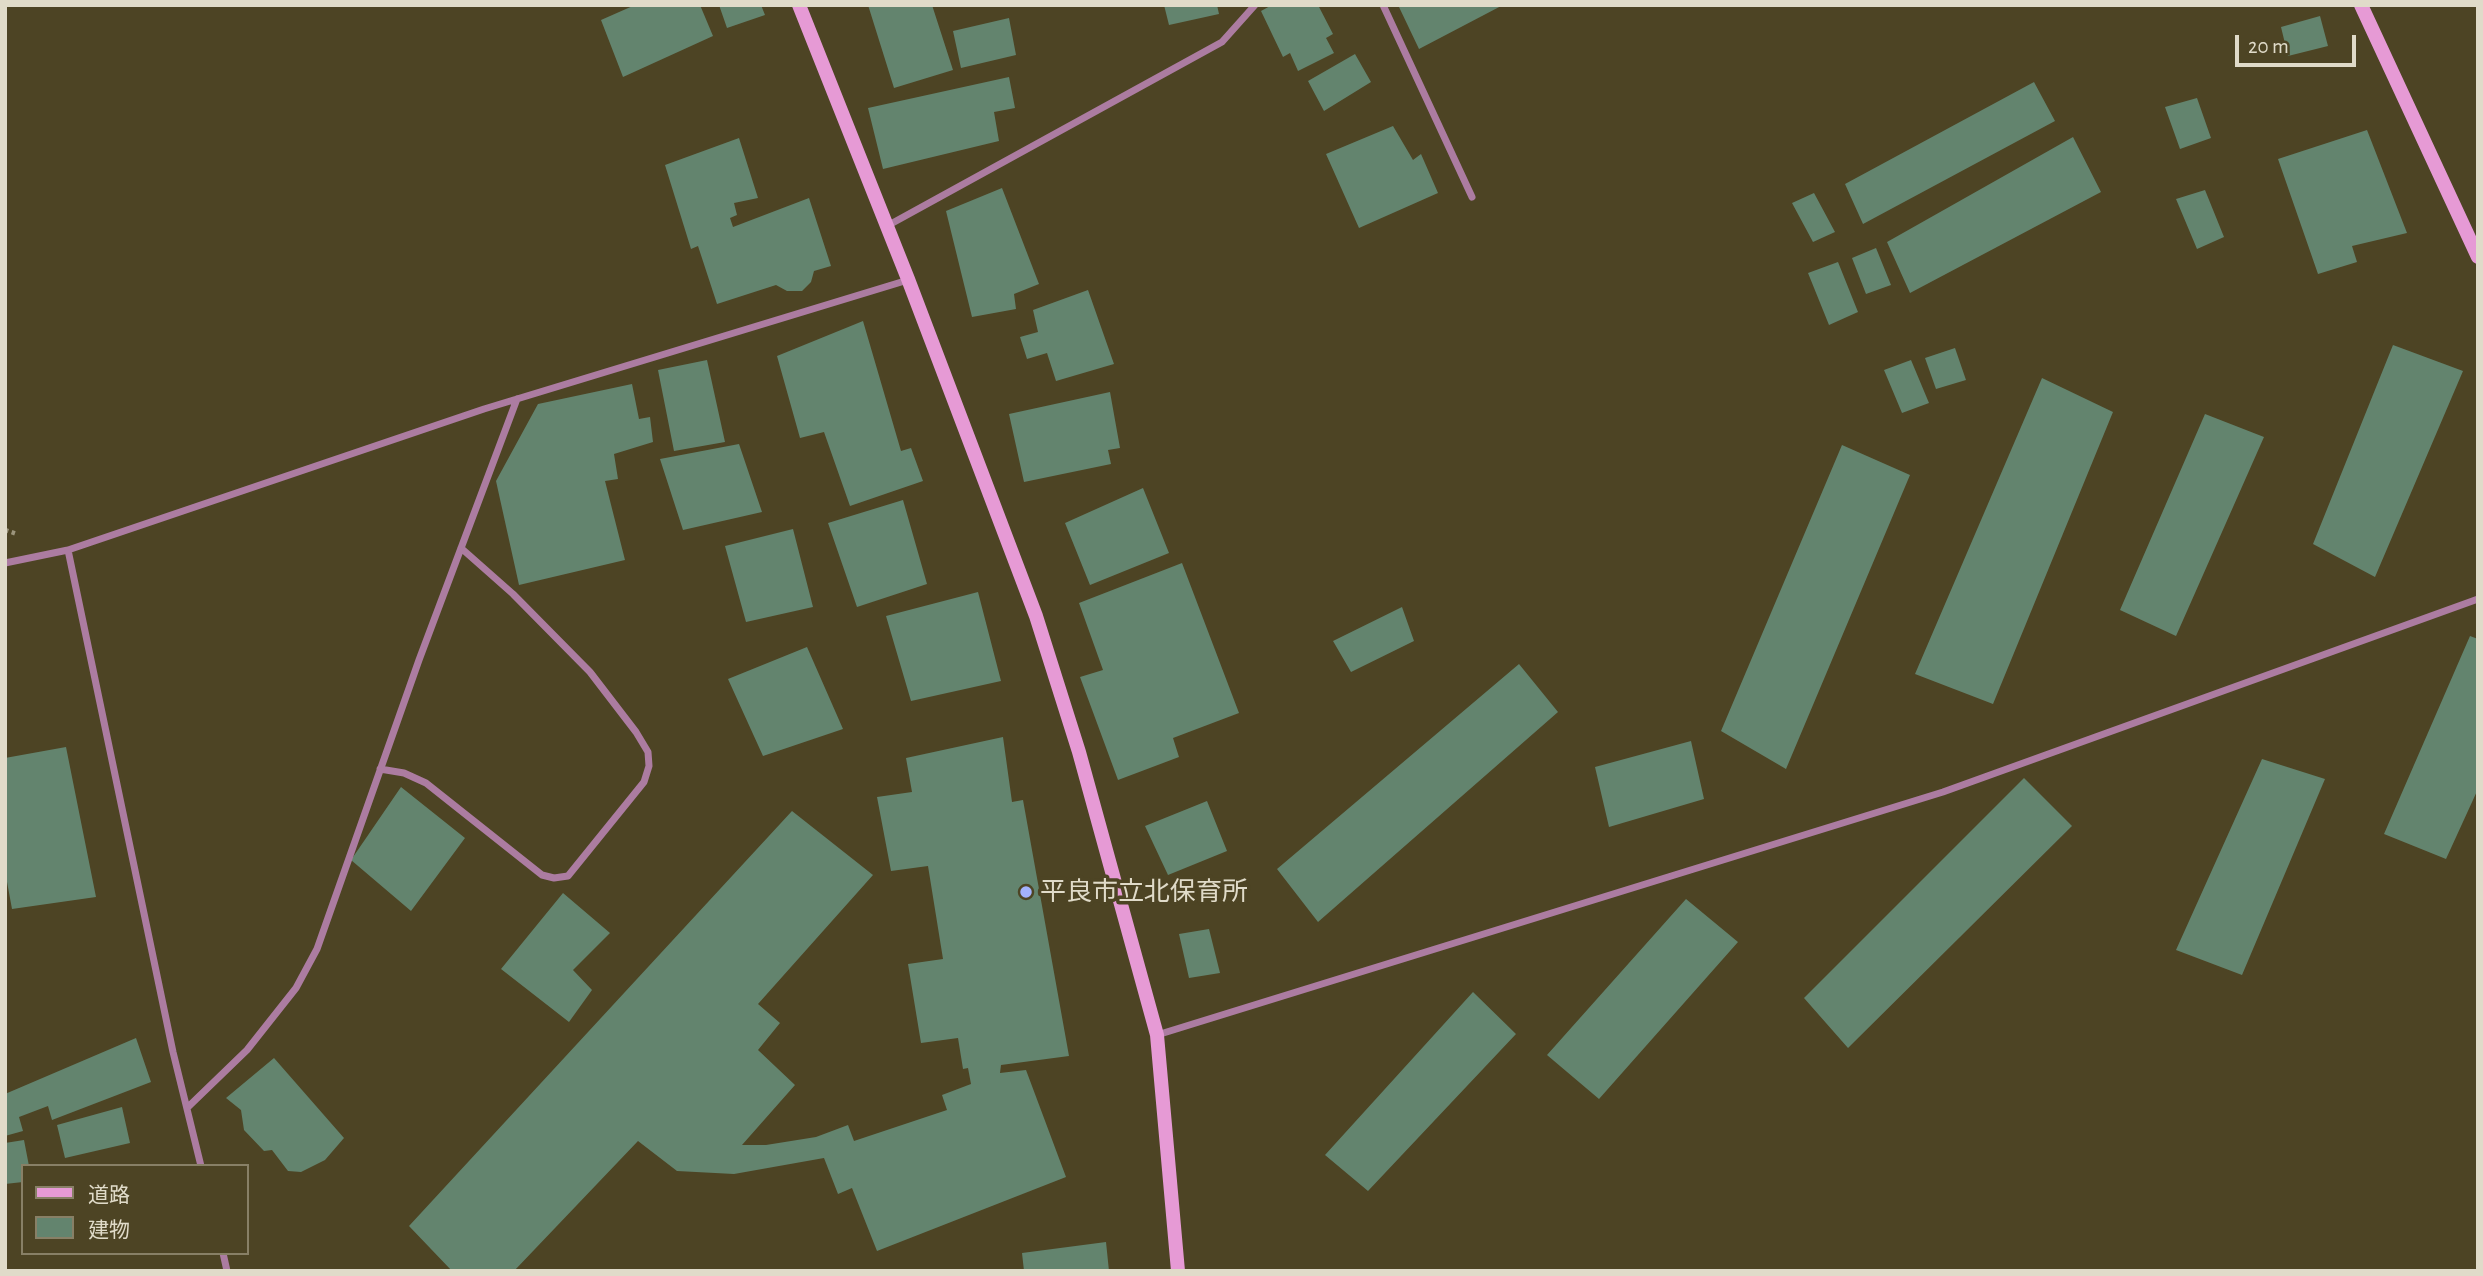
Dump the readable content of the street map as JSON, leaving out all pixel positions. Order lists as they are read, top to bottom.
{
  "places": ["平良市立北保育所"],
  "legend": ["道路", "建物"],
  "scale_bar": "20 m"
}
